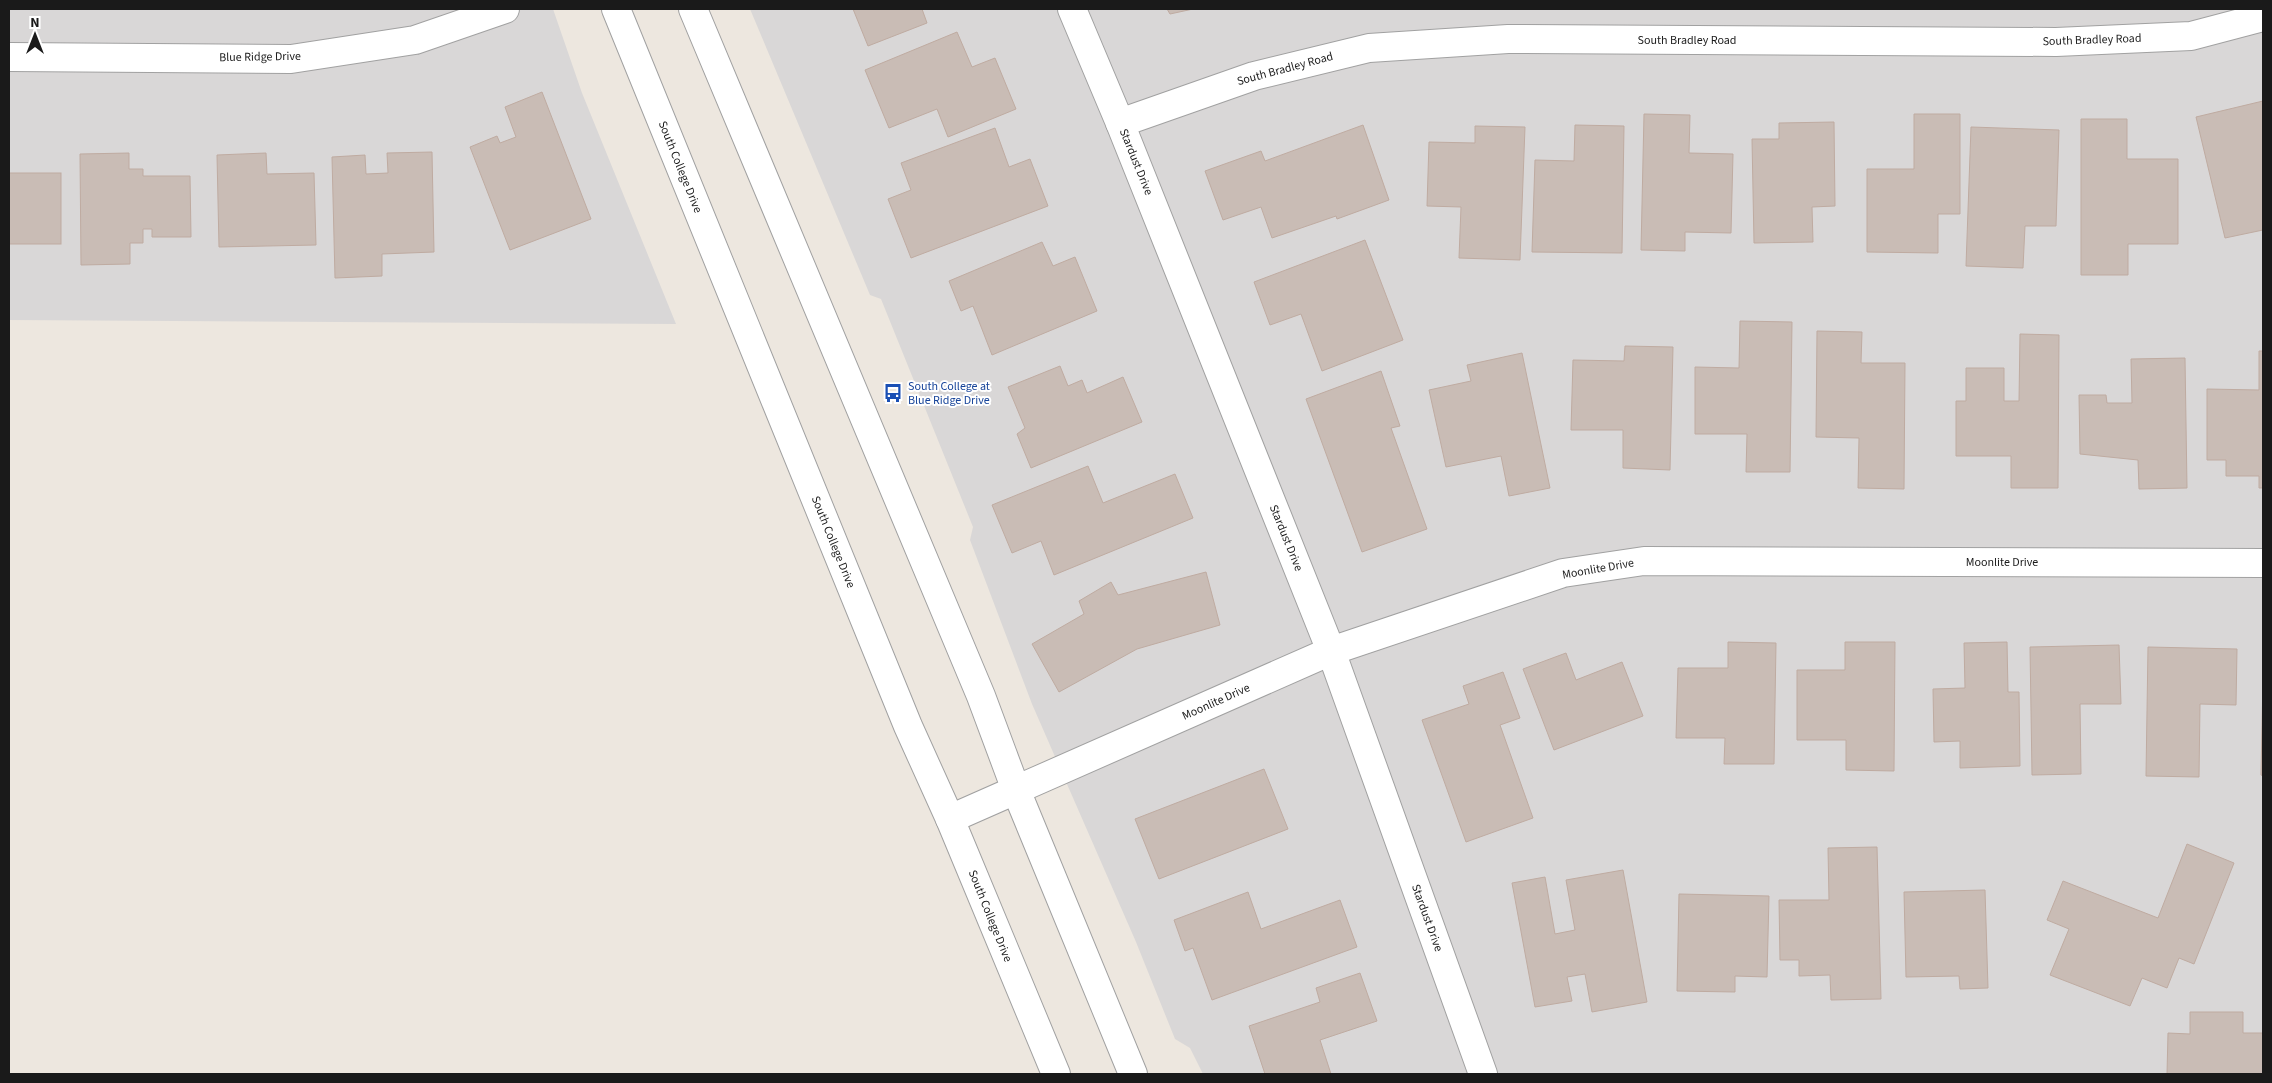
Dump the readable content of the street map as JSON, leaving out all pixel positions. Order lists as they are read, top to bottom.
{
  "streets": {
    "street": [
      "South Bradley Road",
      "Blue Ridge Drive",
      "Stardust Drive",
      "South College Drive",
      "Moonlite Drive"
    ]
  },
  "crossings": [
    ["South Bradley Road", "Stardust Drive"],
    ["Stardust Drive", "Moonlite Drive"],
    ["South College Drive", "Moonlite Drive"]
  ],
  "places": {
    "bus stop": ["South College at Blue Ridge Drive"]
  },
  "north": "top"
}
